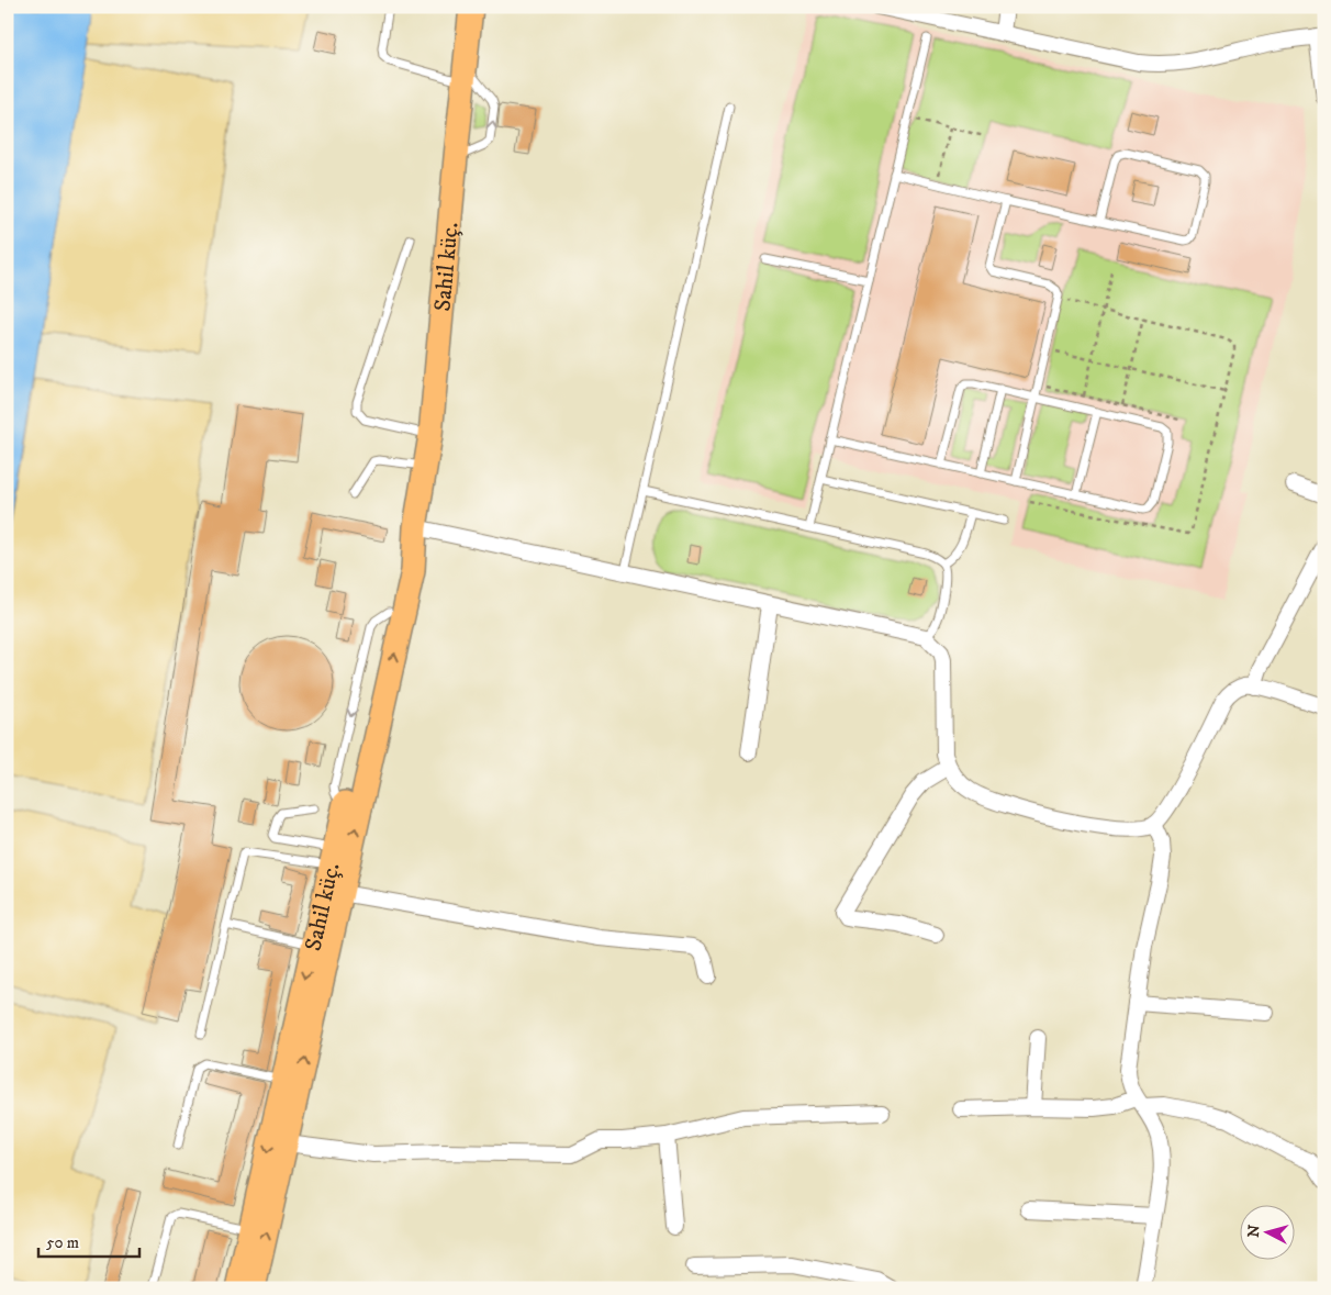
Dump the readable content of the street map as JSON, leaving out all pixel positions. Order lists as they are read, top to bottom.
{
  "streets": {
    "main road": ["Sahil küç."]
  },
  "scale_bar": "50 m",
  "north": "left"
}
